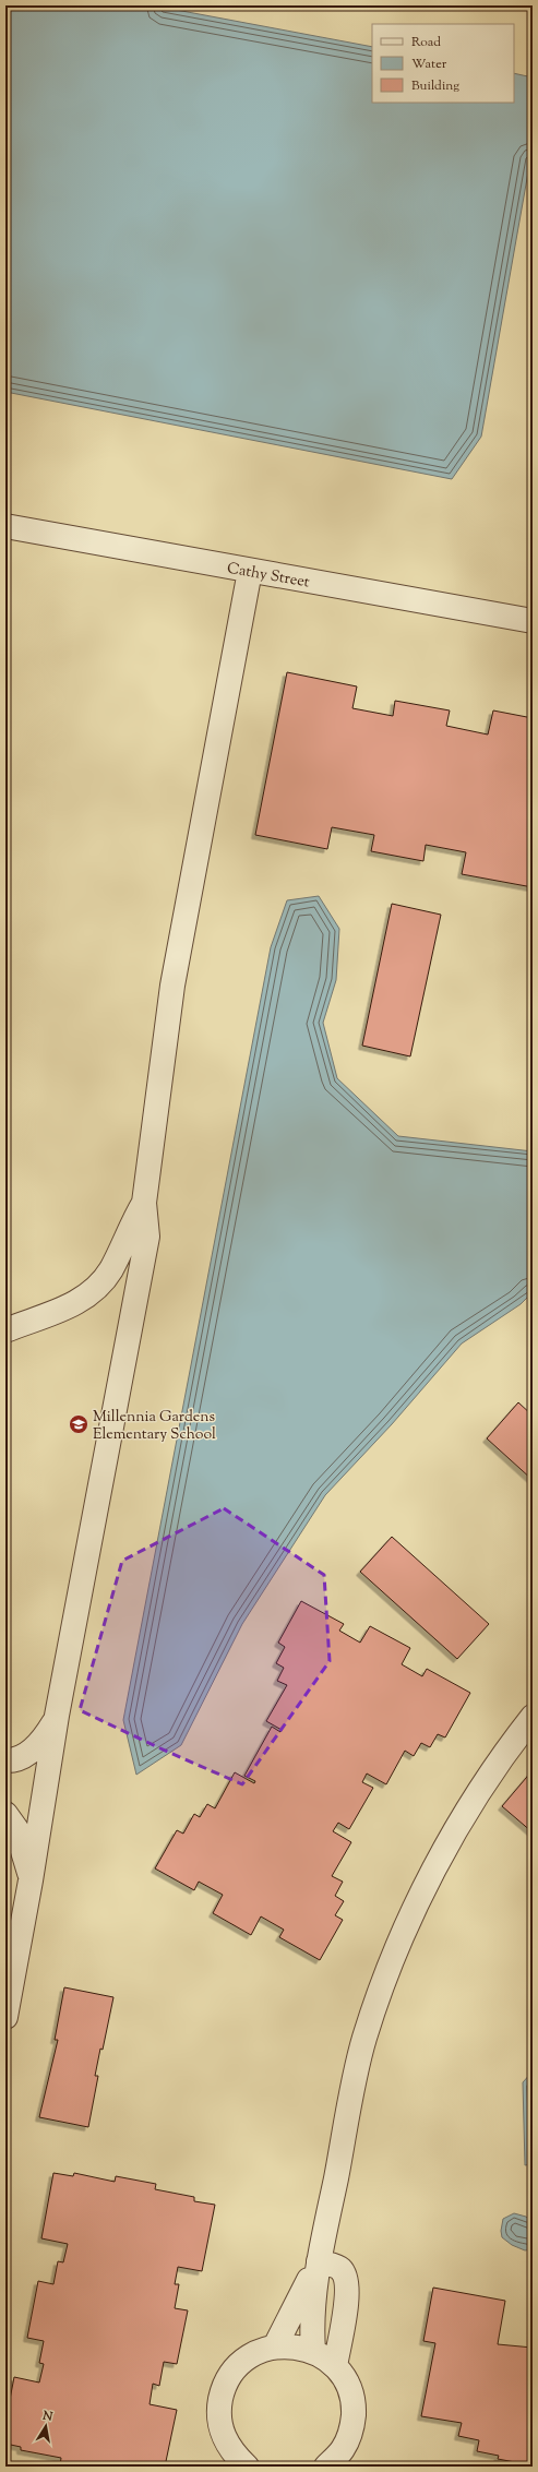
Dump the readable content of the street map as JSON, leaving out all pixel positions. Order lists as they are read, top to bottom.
{
  "streets": {
    "street": ["Cathy Street"]
  },
  "places": {
    "school or university": ["Millennia Gardens Elementary School"]
  },
  "legend": ["Road", "Water", "Building"],
  "north": "top"
}
